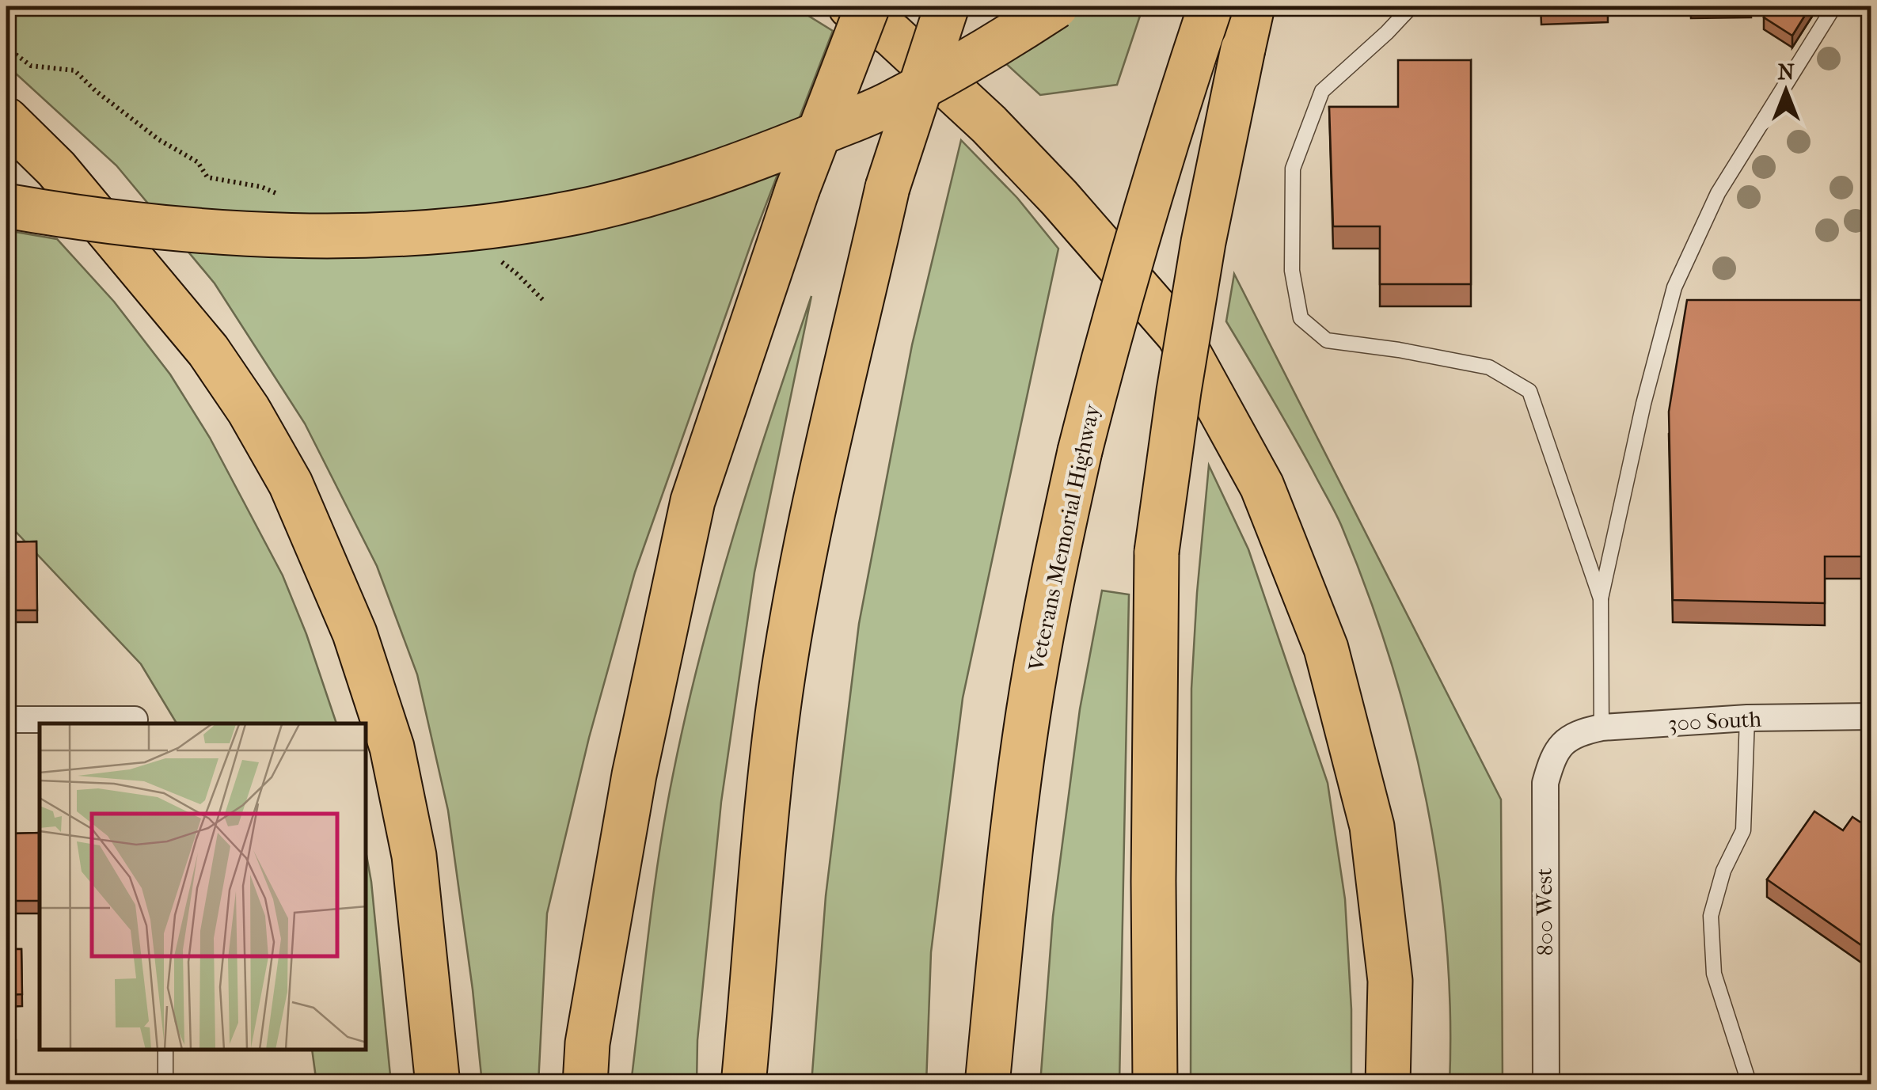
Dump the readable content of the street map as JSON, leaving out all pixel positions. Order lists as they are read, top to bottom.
{
  "streets": {
    "highway": ["Veterans Memorial Highway"],
    "street": ["300 South", "800 West"]
  },
  "crossings": [
    ["300 South", "800 West"]
  ],
  "north": "top"
}
